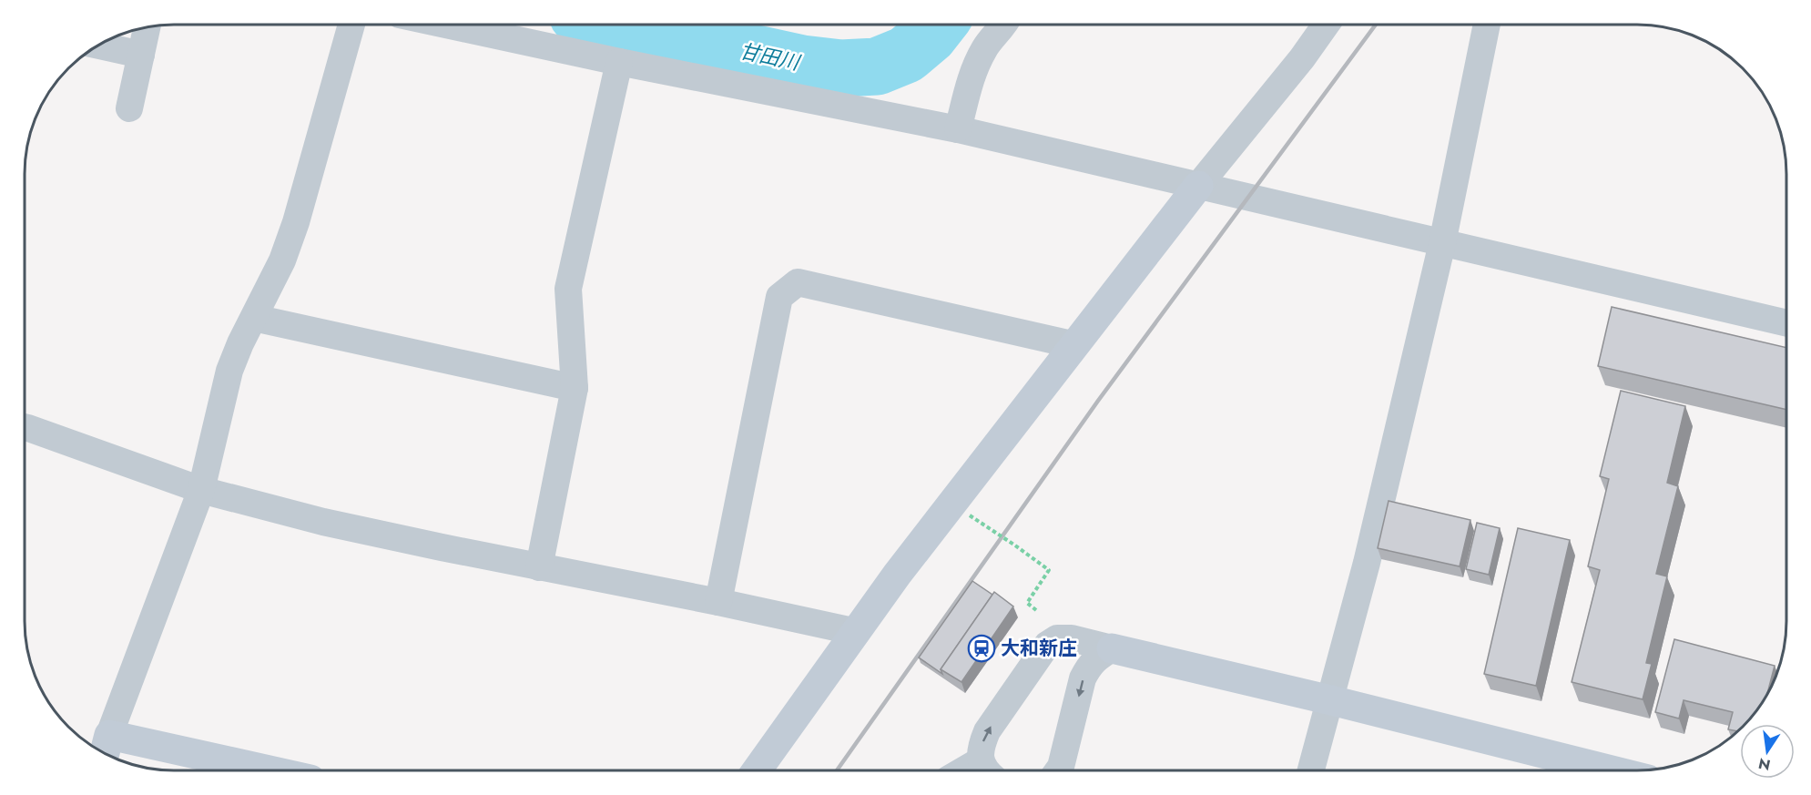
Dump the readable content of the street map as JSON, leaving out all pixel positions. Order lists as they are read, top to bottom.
{
  "water": ["甘田川"],
  "places": {
    "station": ["大和新庄"]
  },
  "north": "bottom"
}
